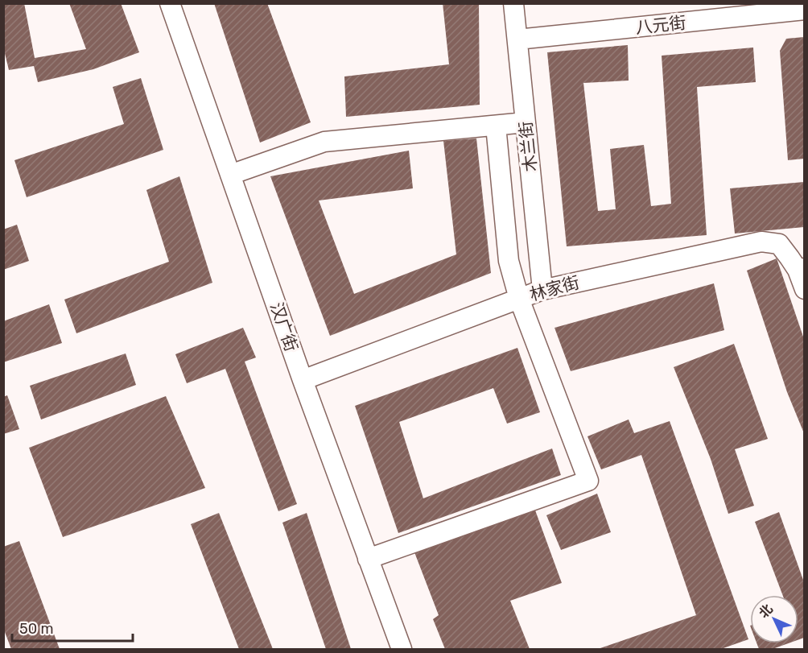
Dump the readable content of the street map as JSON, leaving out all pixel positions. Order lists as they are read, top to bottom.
{
  "streets": {
    "street": [
      "八元街",
      "木兰街",
      "林家街",
      "汉广街"
    ]
  },
  "crossings": [
    ["八元街", "木兰街"],
    ["木兰街", "林家街"],
    ["林家街", "汉广街"]
  ],
  "scale_bar": "50 m",
  "north": "top left"
}
